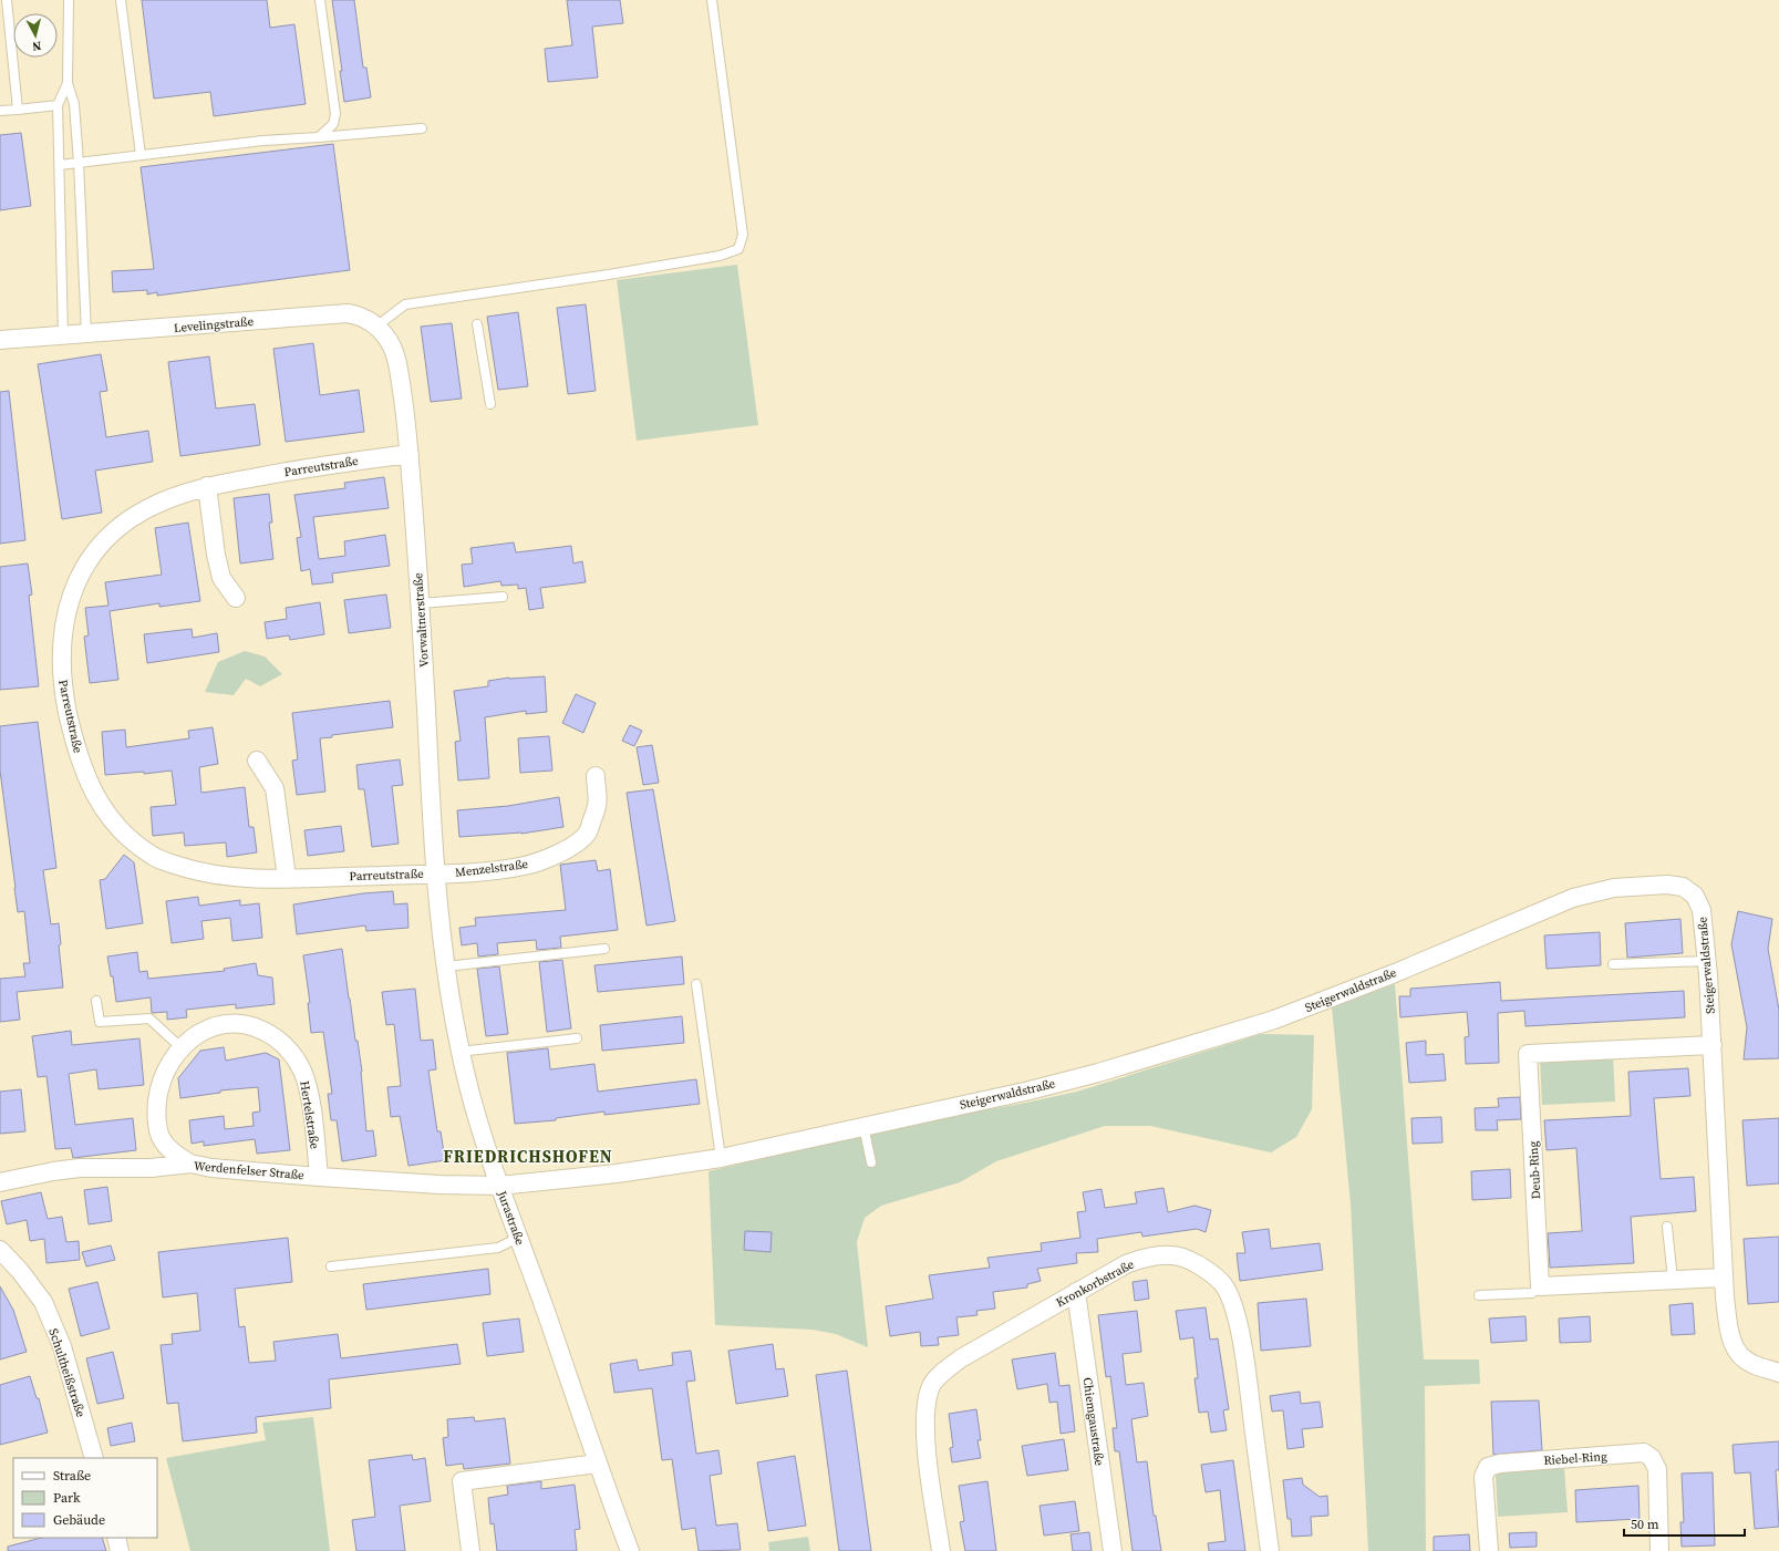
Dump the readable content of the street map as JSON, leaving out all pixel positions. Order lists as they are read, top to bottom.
{
  "streets": {
    "street": [
      "Levelingstraße",
      "Parreutstraße",
      "Vorwaltnerstraße",
      "Menzelstraße",
      "Steigerwaldstraße",
      "Hertelstraße",
      "Werdenfelser Straße",
      "Deub-Ring",
      "Jurastraße",
      "Kronkorbstraße",
      "Schultheißstraße",
      "Chiemgaustraße",
      "Riebel-Ring"
    ]
  },
  "crossings": [
    ["Levelingstraße", "Vorwaltnerstraße"],
    ["Parreutstraße", "Vorwaltnerstraße"],
    ["Parreutstraße", "Menzelstraße"],
    ["Parreutstraße", "Jurastraße"],
    ["Vorwaltnerstraße", "Menzelstraße"],
    ["Vorwaltnerstraße", "Jurastraße"],
    ["Menzelstraße", "Jurastraße"],
    ["Steigerwaldstraße", "Werdenfelser Straße"],
    ["Steigerwaldstraße", "Deub-Ring"],
    ["Steigerwaldstraße", "Jurastraße"],
    ["Hertelstraße", "Werdenfelser Straße"],
    ["Werdenfelser Straße", "Jurastraße"],
    ["Kronkorbstraße", "Chiemgaustraße"]
  ],
  "districts": ["FRIEDRICHSHOFEN"],
  "legend": ["Straße", "Park", "Gebäude"],
  "scale_bar": "50 m",
  "north": "bottom"
}
